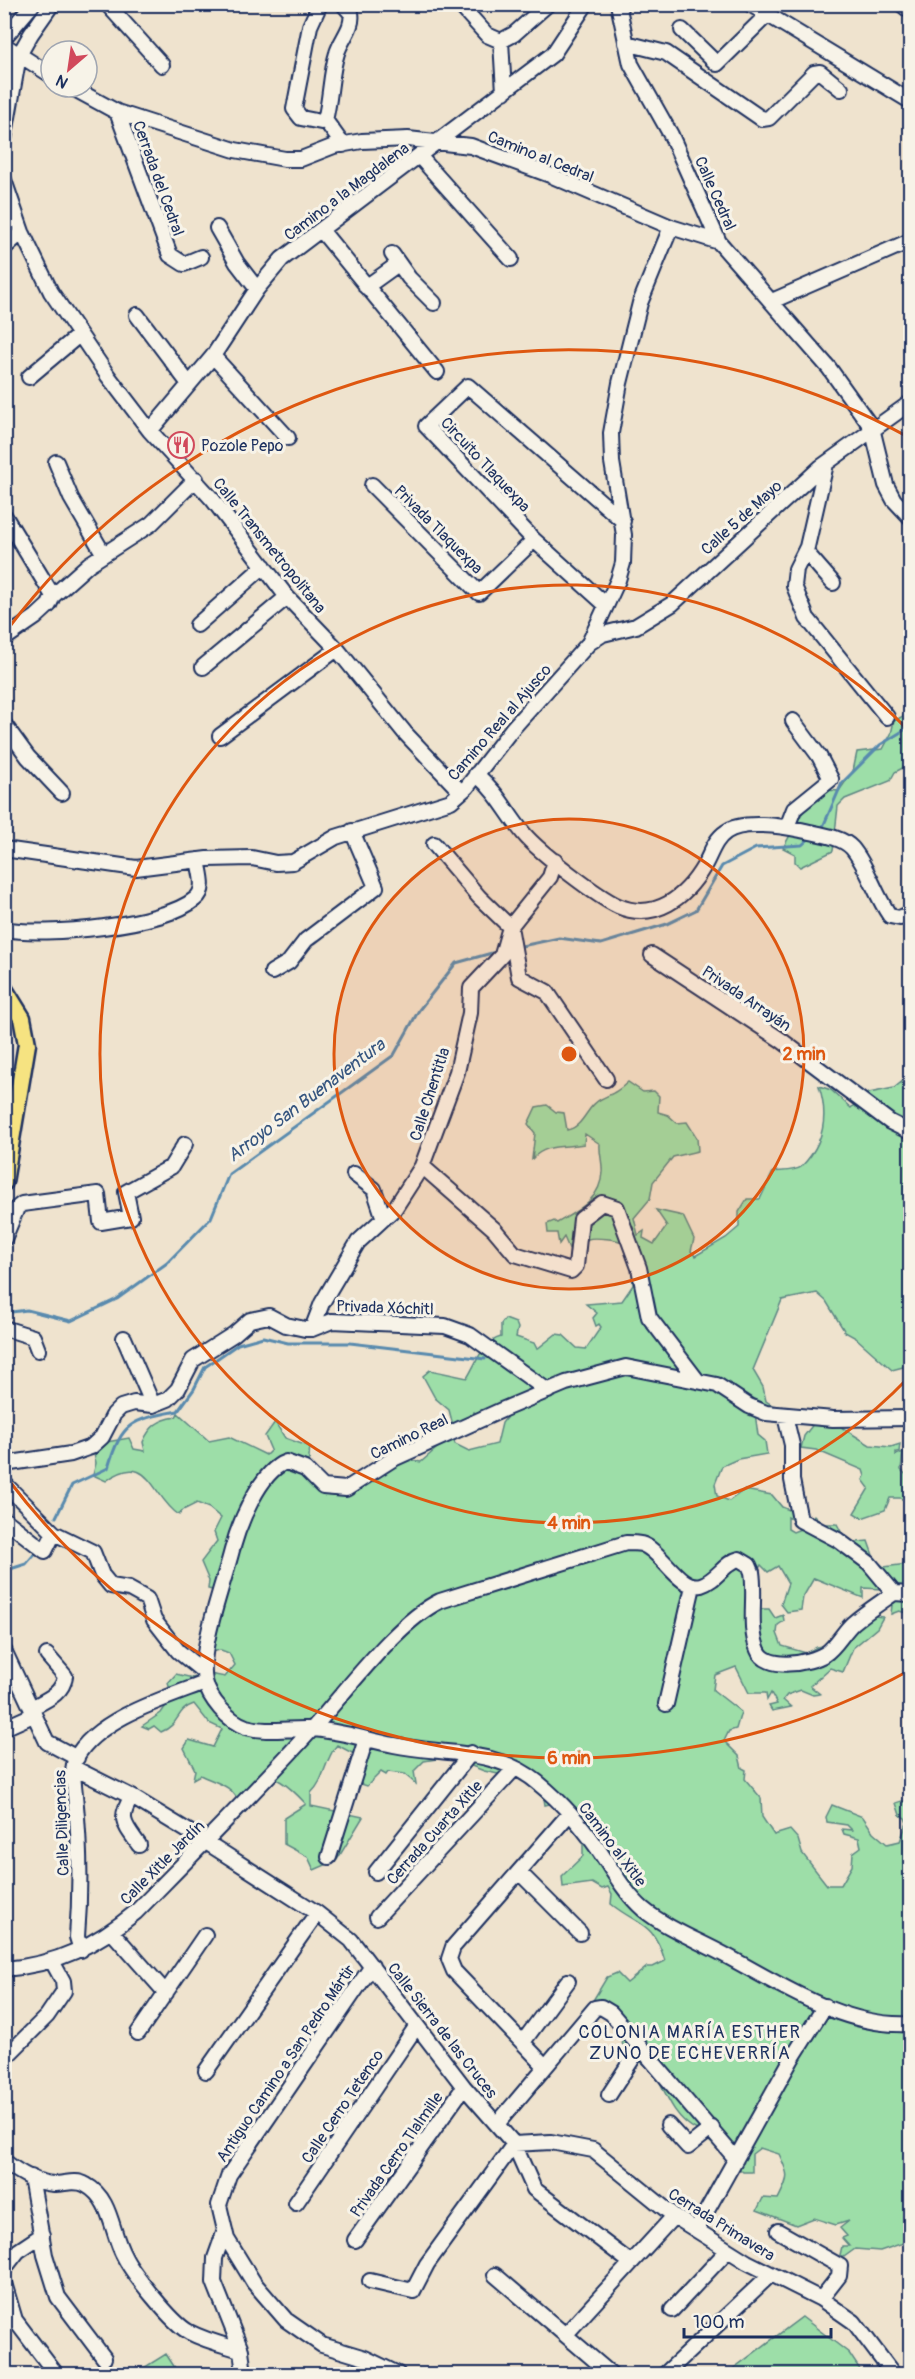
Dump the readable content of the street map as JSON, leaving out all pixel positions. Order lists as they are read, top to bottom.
{
  "streets": {
    "street": [
      "Camino al Cedral",
      "Cerrada del Cedral",
      "Camino a la Magdalena",
      "Calle Cedral",
      "Circuito Tlaquexpa",
      "Calle 5 de Mayo",
      "Privada Tlaquexpa",
      "Calle Transmetropolitana",
      "Camino Real al Ajusco",
      "Privada Arrayán",
      "Calle Chentitla",
      "Privada Xóchitl",
      "Camino Real",
      "Calle Diligencias",
      "Cerrada Cuarta Xitle",
      "Camino al Xitle",
      "Calle Xitle Jardín",
      "Calle Sierra de las Cruces",
      "Antiguo Camino a San Pedro Mártir",
      "Calle Cerro Tetenco",
      "Privada Cerro Tlalmille",
      "Cerrada Primavera"
    ]
  },
  "crossings": [
    ["Camino al Cedral", "Cerrada del Cedral"],
    ["Camino al Cedral", "Camino a la Magdalena"],
    ["Camino al Cedral", "Calle Cedral"],
    ["Camino al Cedral", "Camino Real al Ajusco"],
    ["Camino a la Magdalena", "Calle Transmetropolitana"],
    ["Calle Cedral", "Calle 5 de Mayo"],
    ["Circuito Tlaquexpa", "Privada Tlaquexpa"],
    ["Circuito Tlaquexpa", "Camino Real al Ajusco"],
    ["Calle 5 de Mayo", "Camino Real al Ajusco"],
    ["Calle Transmetropolitana", "Camino Real al Ajusco"],
    ["Calle Chentitla", "Privada Xóchitl"],
    ["Privada Xóchitl", "Camino Real"],
    ["Camino Real", "Calle Diligencias"],
    ["Calle Diligencias", "Calle Xitle Jardín"],
    ["Calle Diligencias", "Calle Sierra de las Cruces"],
    ["Cerrada Cuarta Xitle", "Camino al Xitle"],
    ["Camino al Xitle", "Calle Xitle Jardín"],
    ["Calle Xitle Jardín", "Calle Sierra de las Cruces"],
    ["Calle Sierra de las Cruces", "Antiguo Camino a San Pedro Mártir"],
    ["Calle Sierra de las Cruces", "Calle Cerro Tetenco"],
    ["Calle Sierra de las Cruces", "Privada Cerro Tlalmille"],
    ["Calle Sierra de las Cruces", "Cerrada Primavera"]
  ],
  "districts": ["COLONIA MARÍA ESTHER ZUNO DE ECHEVERRÍA"],
  "water": ["Arroyo San Buenaventura"],
  "places": {
    "restaurant": ["Pozole Pepo"]
  },
  "scale_bar": "100 m",
  "north": "bottom left",
  "rings": ["2 min", "4 min", "6 min"]
}
